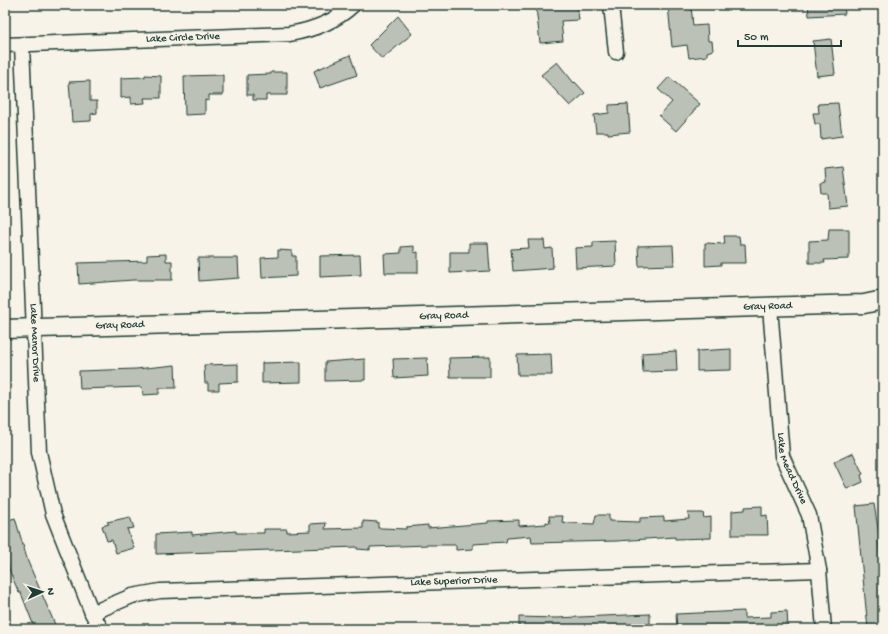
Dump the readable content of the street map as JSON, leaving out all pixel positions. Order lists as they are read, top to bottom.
{
  "streets": {
    "street": [
      "Lake Circle Drive",
      "Gray Road",
      "Lake Manor Drive",
      "Lake Mead Drive",
      "Lake Superior Drive"
    ]
  },
  "crossings": [
    ["Lake Circle Drive", "Lake Manor Drive"],
    ["Gray Road", "Lake Manor Drive"],
    ["Gray Road", "Lake Mead Drive"],
    ["Lake Manor Drive", "Lake Superior Drive"],
    ["Lake Mead Drive", "Lake Superior Drive"]
  ],
  "scale_bar": "50 m",
  "north": "right"
}
